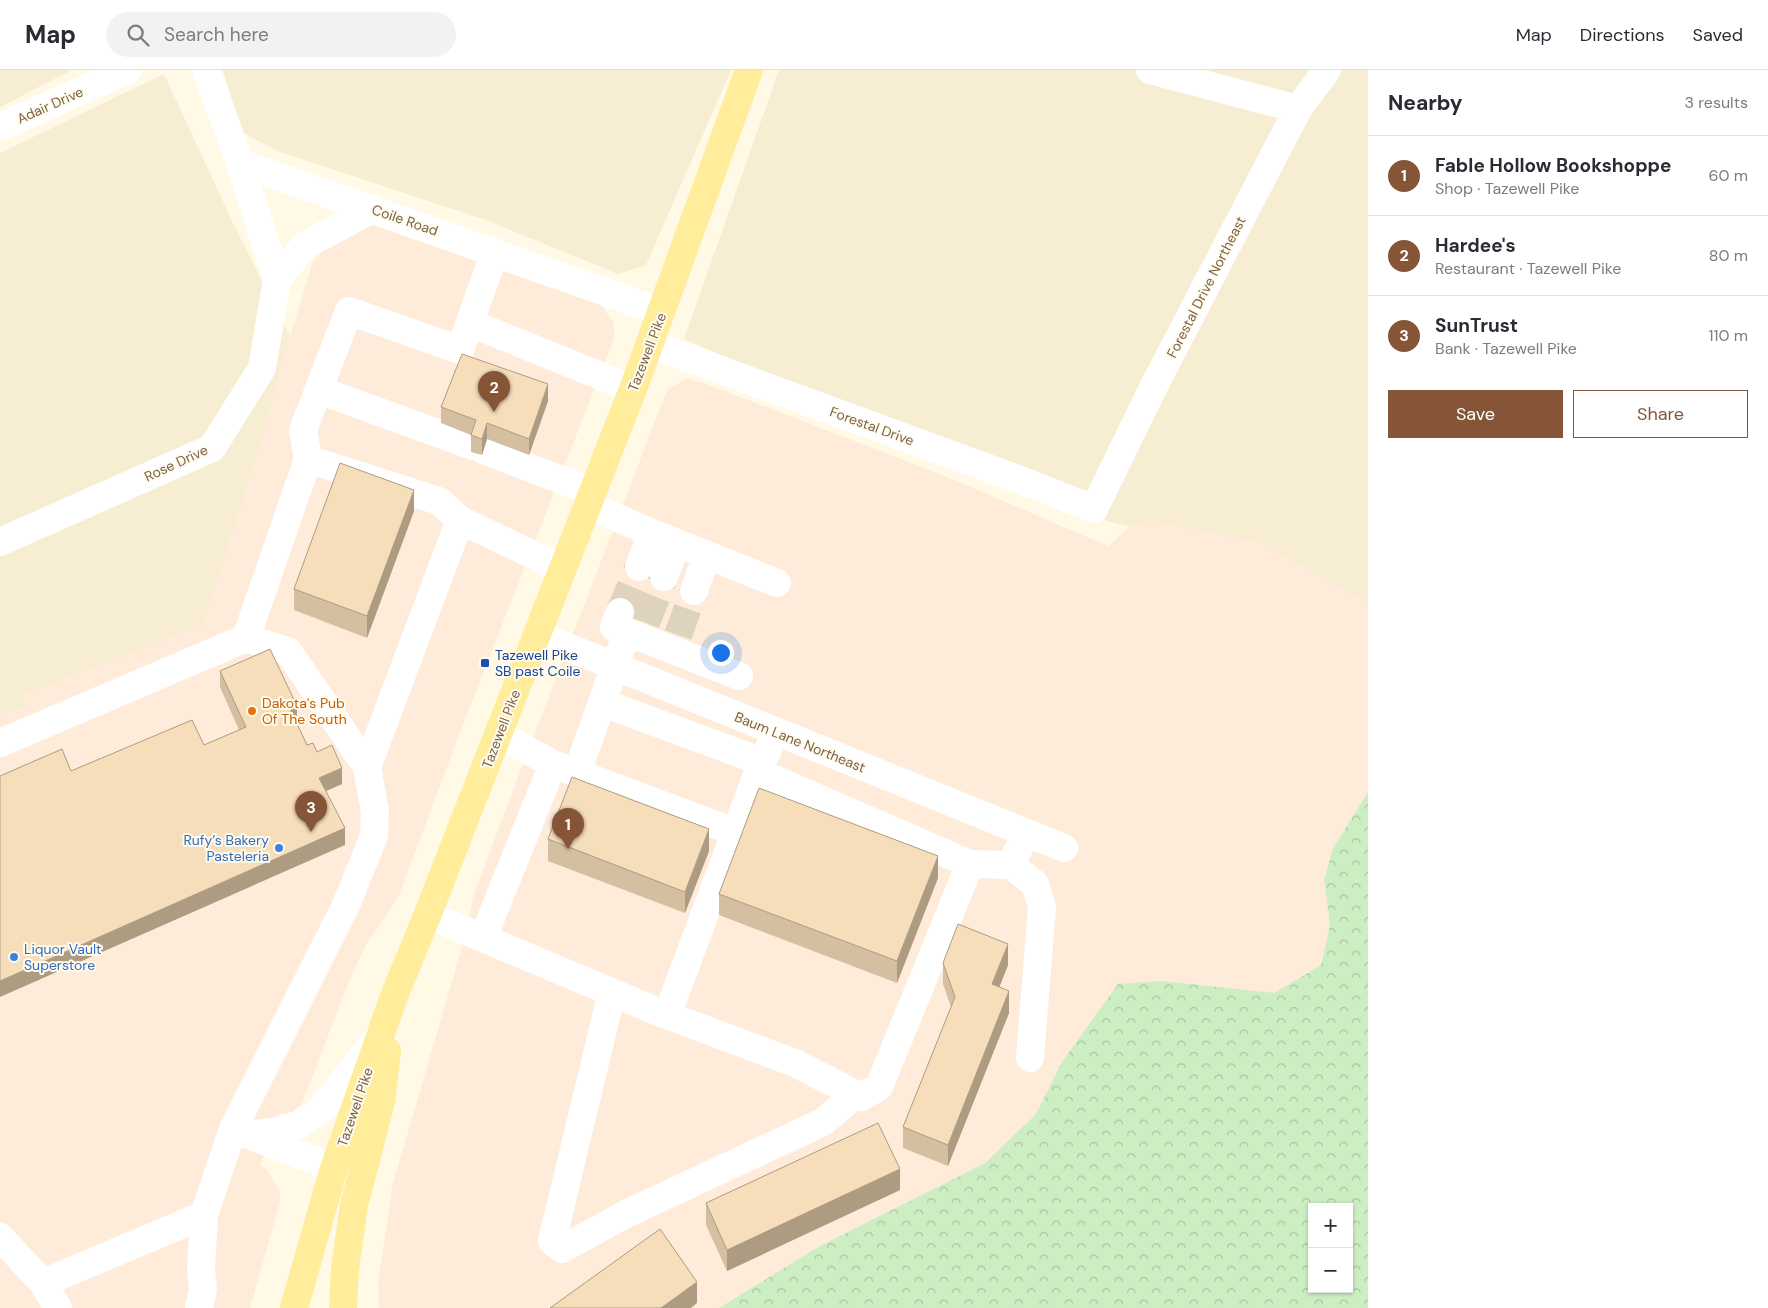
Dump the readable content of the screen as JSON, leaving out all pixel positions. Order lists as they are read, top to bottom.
{
  "streets": {
    "main road": ["Tazewell Pike"],
    "street": [
      "Adair Drive",
      "Coile Road",
      "Forestal Drive Northeast",
      "Forestal Drive",
      "Rose Drive",
      "Baum Lane Northeast"
    ]
  },
  "crossings": [
    ["Coile Road", "Tazewell Pike"],
    ["Coile Road", "Rose Drive"],
    ["Forestal Drive Northeast", "Forestal Drive"],
    ["Tazewell Pike", "Forestal Drive"],
    ["Tazewell Pike", "Baum Lane Northeast"]
  ],
  "places": {
    "transit": ["Tazewell Pike SB past Coile"],
    "other": ["Dakota's Pub Of The South", "Rufy’s Bakery Pasteleria", "Liquor Vault Superstore"]
  },
  "page": {
    "header": "Map",
    "search": "Search here",
    "nav": ["Map", "Directions", "Saved"],
    "heading": ["Nearby", "3 results"],
    "list": [
      {
        "mark": "1",
        "name": "Fable Hollow Bookshoppe",
        "note": "Shop · Tazewell Pike",
        "value": "60 m"
      },
      {
        "mark": "2",
        "name": "Hardee's",
        "note": "Restaurant · Tazewell Pike",
        "value": "80 m"
      },
      {
        "mark": "3",
        "name": "SunTrust",
        "note": "Bank · Tazewell Pike",
        "value": "110 m"
      }
    ],
    "pins": ["2", "3", "1"],
    "buttons": ["Save", "Share"],
    "map_buttons": ["+", "−"]
  }
}
